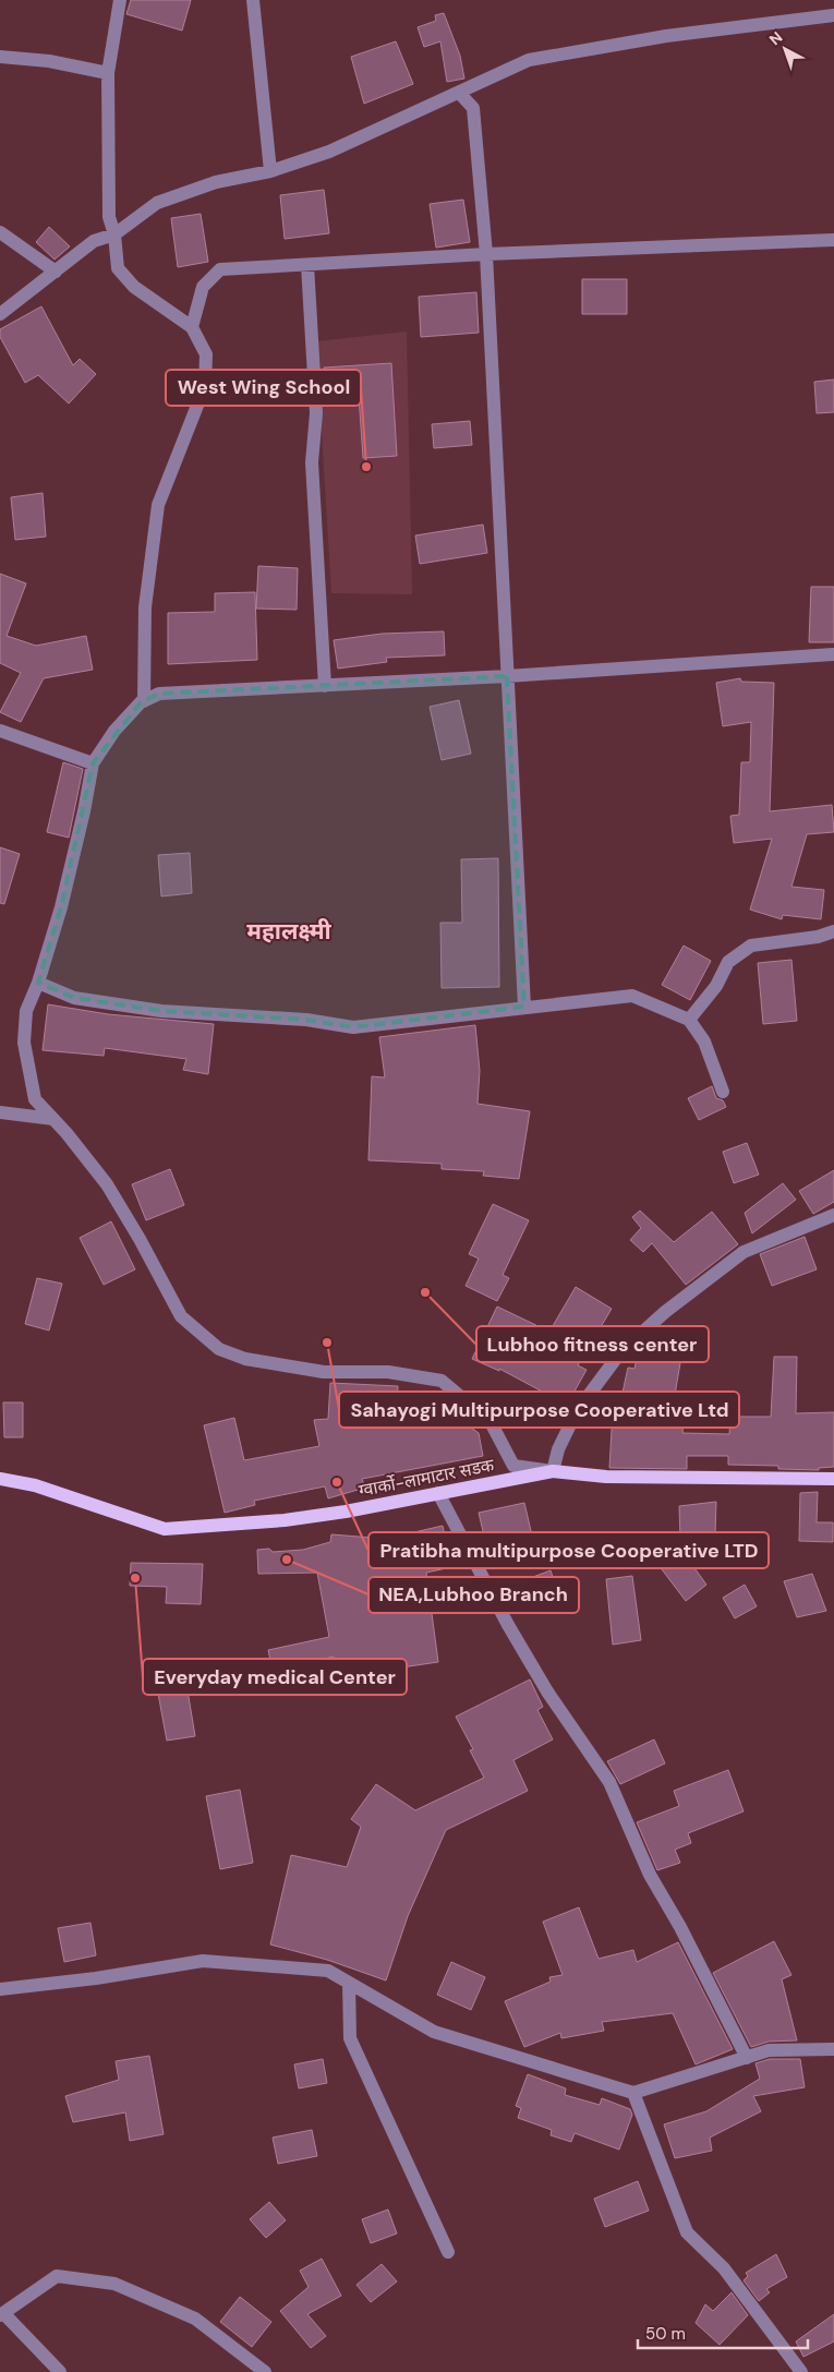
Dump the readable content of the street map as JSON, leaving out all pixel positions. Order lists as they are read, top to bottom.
{
  "streets": {
    "main road": ["ग्वार्को-लामाटार सडक"]
  },
  "districts": ["महालक्ष्मी"],
  "places": [
    "West Wing School",
    "Lubhoo fitness center",
    "Sahayogi Multipurpose Cooperative Ltd",
    "Pratibha multipurpose Cooperative LTD",
    "NEA,Lubhoo Branch",
    "Everyday medical Center"
  ],
  "scale_bar": "50 m",
  "north": "top left"
}
